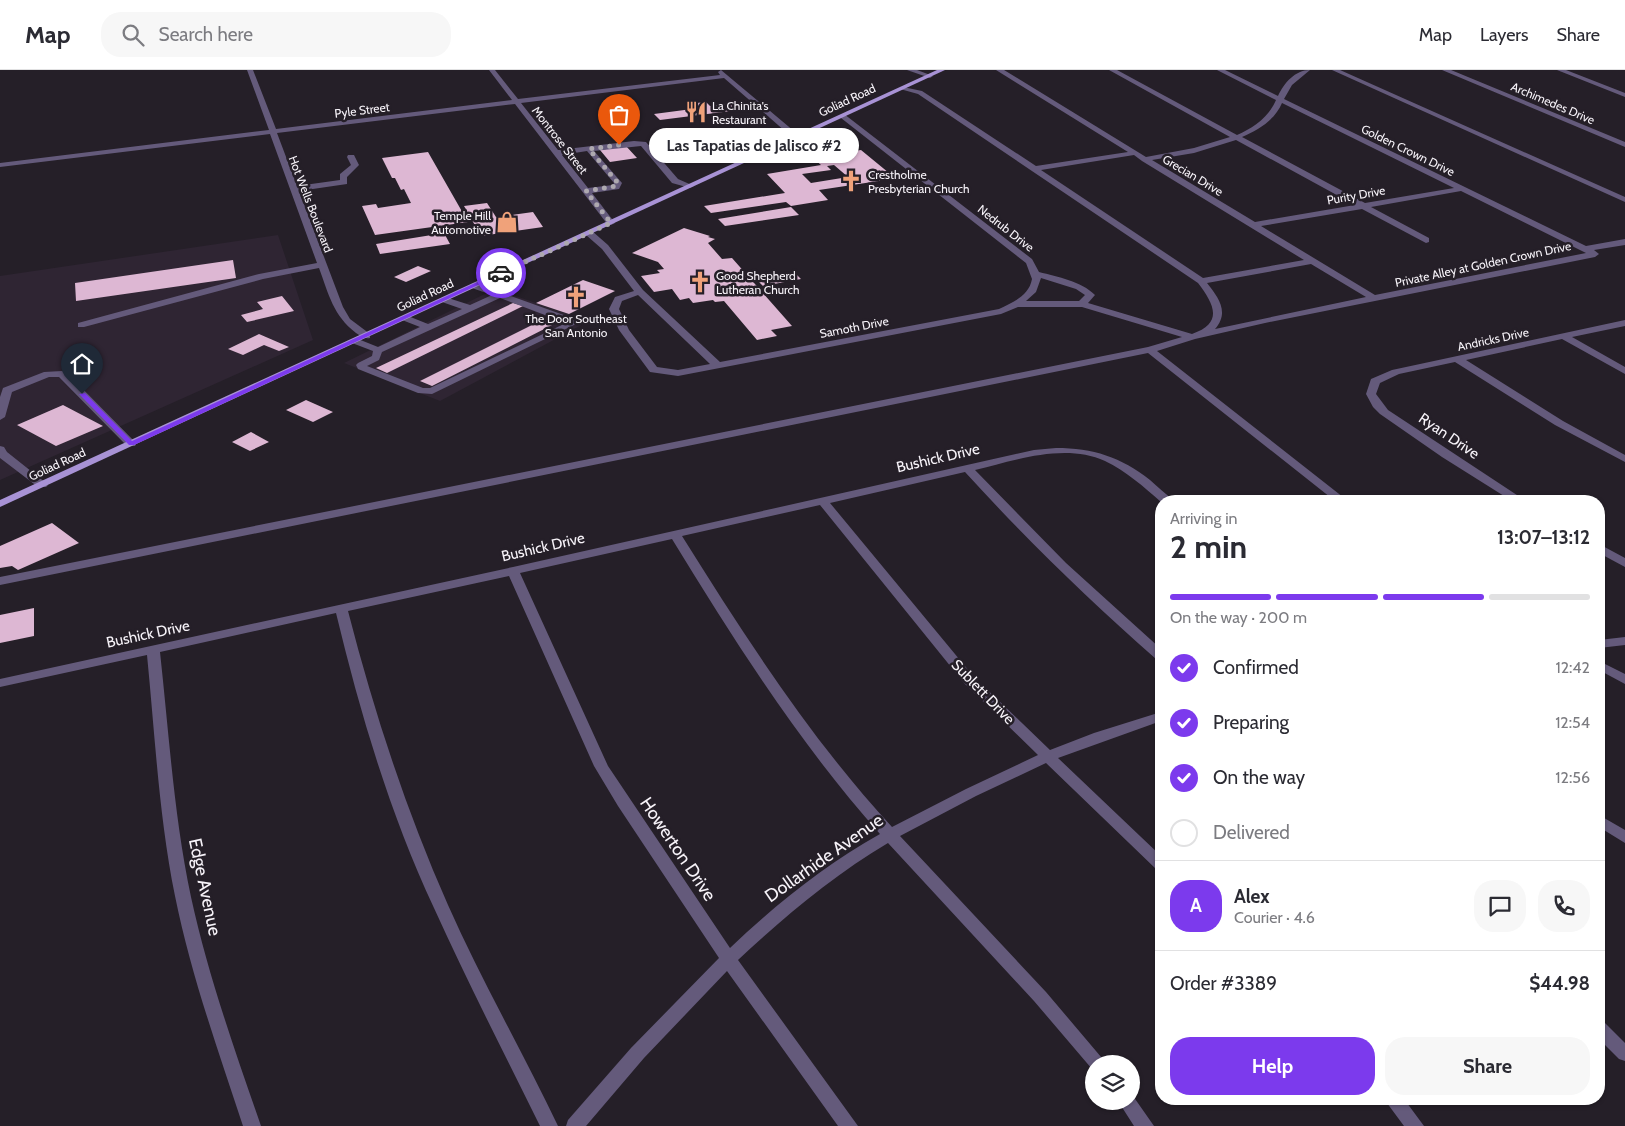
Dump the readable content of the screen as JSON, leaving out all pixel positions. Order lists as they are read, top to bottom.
{
  "streets": {
    "main road": ["Goliad Road"],
    "street": [
      "Archimedes Drive",
      "Pyle Street",
      "Montrose Street",
      "Golden Crown Drive",
      "Grecian Drive",
      "Purity Drive",
      "Hot Wells Boulevard",
      "Nedrub Drive",
      "Private Alley at Golden Crown Drive",
      "Samoth Drive",
      "Andricks Drive",
      "Ryan Drive",
      "Bushick Drive",
      "Sublett Drive",
      "Howerton Drive",
      "Dollarhide Avenue",
      "Edge Avenue"
    ]
  },
  "crossings": [
    ["Goliad Road", "Montrose Street"],
    ["Goliad Road", "Hot Wells Boulevard"],
    ["Goliad Road", "Nedrub Drive"],
    ["Pyle Street", "Montrose Street"],
    ["Pyle Street", "Hot Wells Boulevard"],
    ["Golden Crown Drive", "Purity Drive"],
    ["Golden Crown Drive", "Private Alley at Golden Crown Drive"],
    ["Grecian Drive", "Purity Drive"],
    ["Grecian Drive", "Private Alley at Golden Crown Drive"],
    ["Nedrub Drive", "Samoth Drive"],
    ["Andricks Drive", "Ryan Drive"],
    ["Bushick Drive", "Sublett Drive"],
    ["Bushick Drive", "Howerton Drive"],
    ["Bushick Drive", "Edge Avenue"],
    ["Sublett Drive", "Dollarhide Avenue"],
    ["Howerton Drive", "Dollarhide Avenue"]
  ],
  "places": {
    "restaurant": ["La Chinita's Restaurant"],
    "other": ["Las Tapatias de Jalisco #2"],
    "church": ["Crestholme Presbyterian Church", "Good Shepherd Lutheran Church", "The Door Southeast San Antonio"],
    "shop": ["Temple Hill Automotive"]
  },
  "page": {
    "header": "Map",
    "search": "Search here",
    "nav": ["Map", "Layers", "Share"],
    "bubble": "Las Tapatias de Jalisco #2",
    "heading": ["2 min", "Arriving in", "13:07–13:12"],
    "panel": [
      "Alex",
      "Courier · 4.6",
      "Order #3389",
      "$44.98"
    ],
    "bar": "On the way · 200 m",
    "list": [
      ["Confirmed", "12:42"],
      ["Preparing", "12:54"],
      ["On the way", "12:56"],
      "Delivered"
    ],
    "round": "A",
    "buttons": ["Help", "Share"]
  }
}
